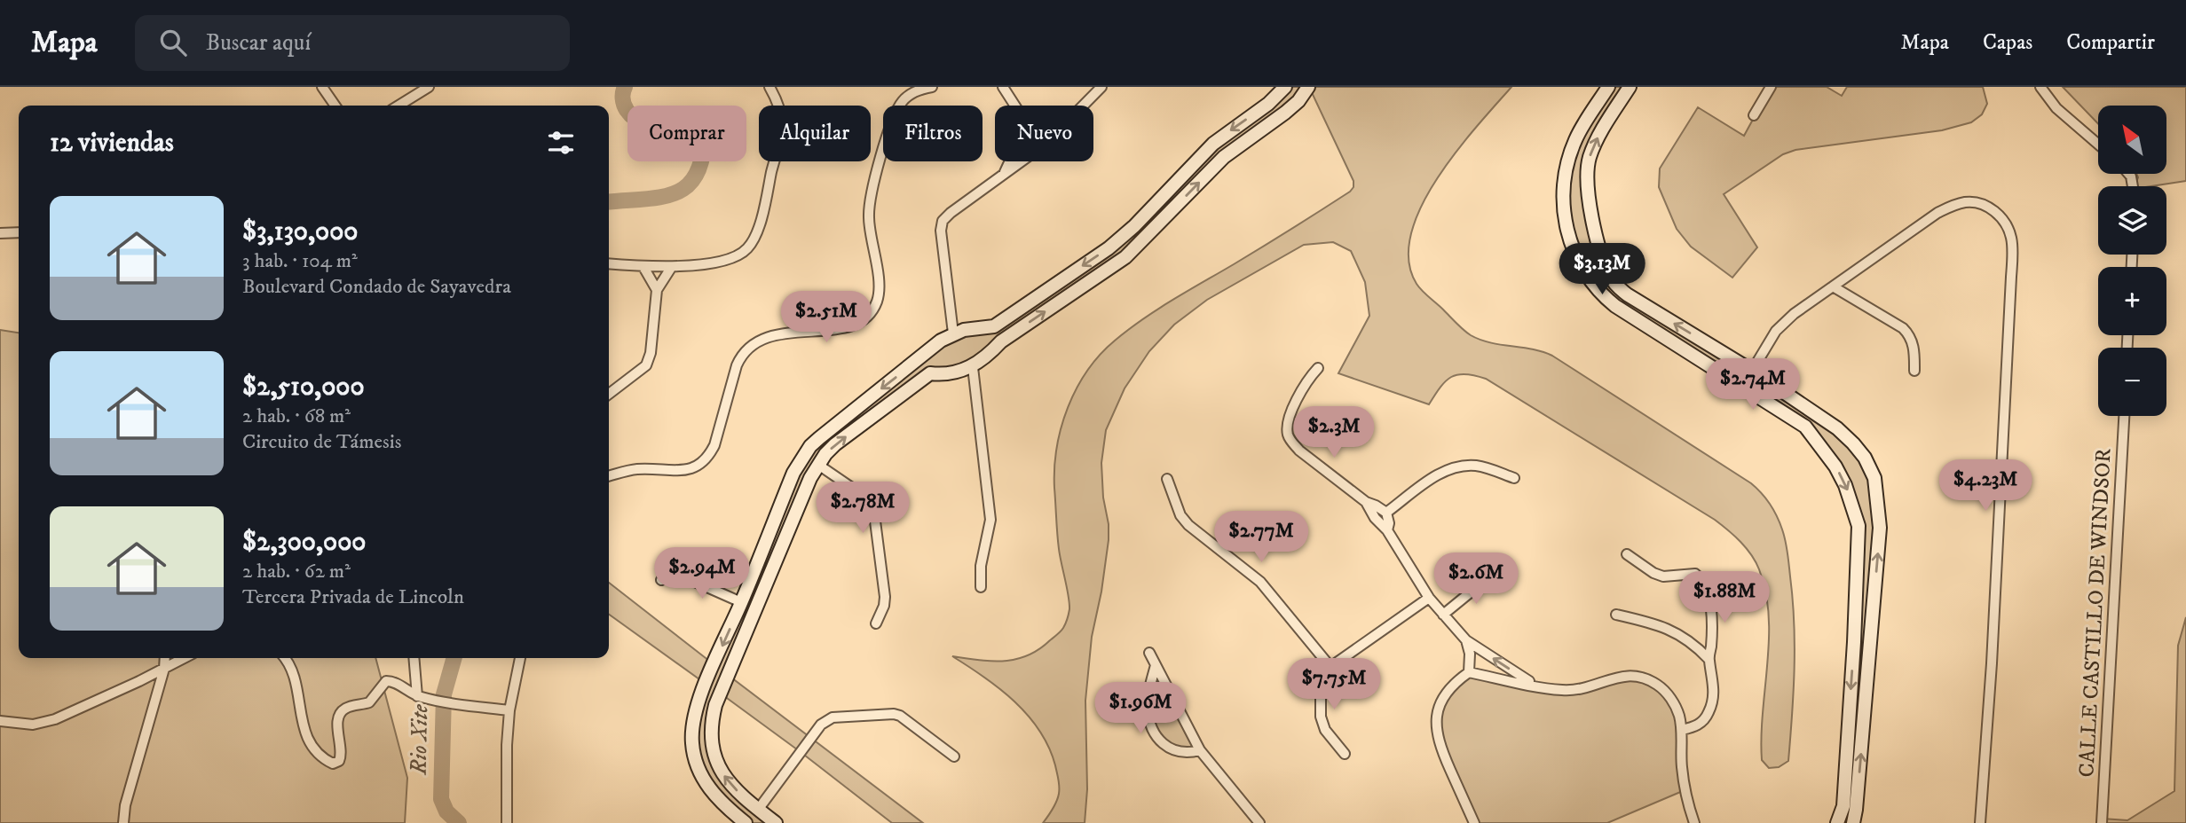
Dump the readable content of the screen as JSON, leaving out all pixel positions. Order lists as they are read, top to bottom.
{
  "streets": {
    "street": ["CALLE CASTILLO DE WINDSOR"]
  },
  "water": ["Rio Xite"],
  "north": "top left",
  "page": {
    "header": "Mapa",
    "search": "Buscar aquí",
    "nav": ["Mapa", "Capas", "Compartir"],
    "map_buttons": ["+", "−"],
    "chip": [
      "Comprar",
      "Alquilar",
      "Filtros",
      "Nuevo"
    ],
    "heading": "12 viviendas",
    "list": [
      {
        "name": "$3,130,000",
        "note": "3 hab. · 104 m² · Boulevard Condado de Sayavedra"
      },
      {
        "name": "$2,510,000",
        "note": "2 hab. · 68 m² · Circuito de Támesis"
      },
      {
        "name": "$2,300,000",
        "note": "2 hab. · 62 m² · Tercera Privada de Lincoln"
      }
    ],
    "price": [
      "$3.13M",
      "$2.51M",
      "$2.74M",
      "$2.3M",
      "$4.23M",
      "$2.78M",
      "$2.77M",
      "$2.94M",
      "$2.6M",
      "$1.88M",
      "$7.75M",
      "$1.96M"
    ]
  }
}
